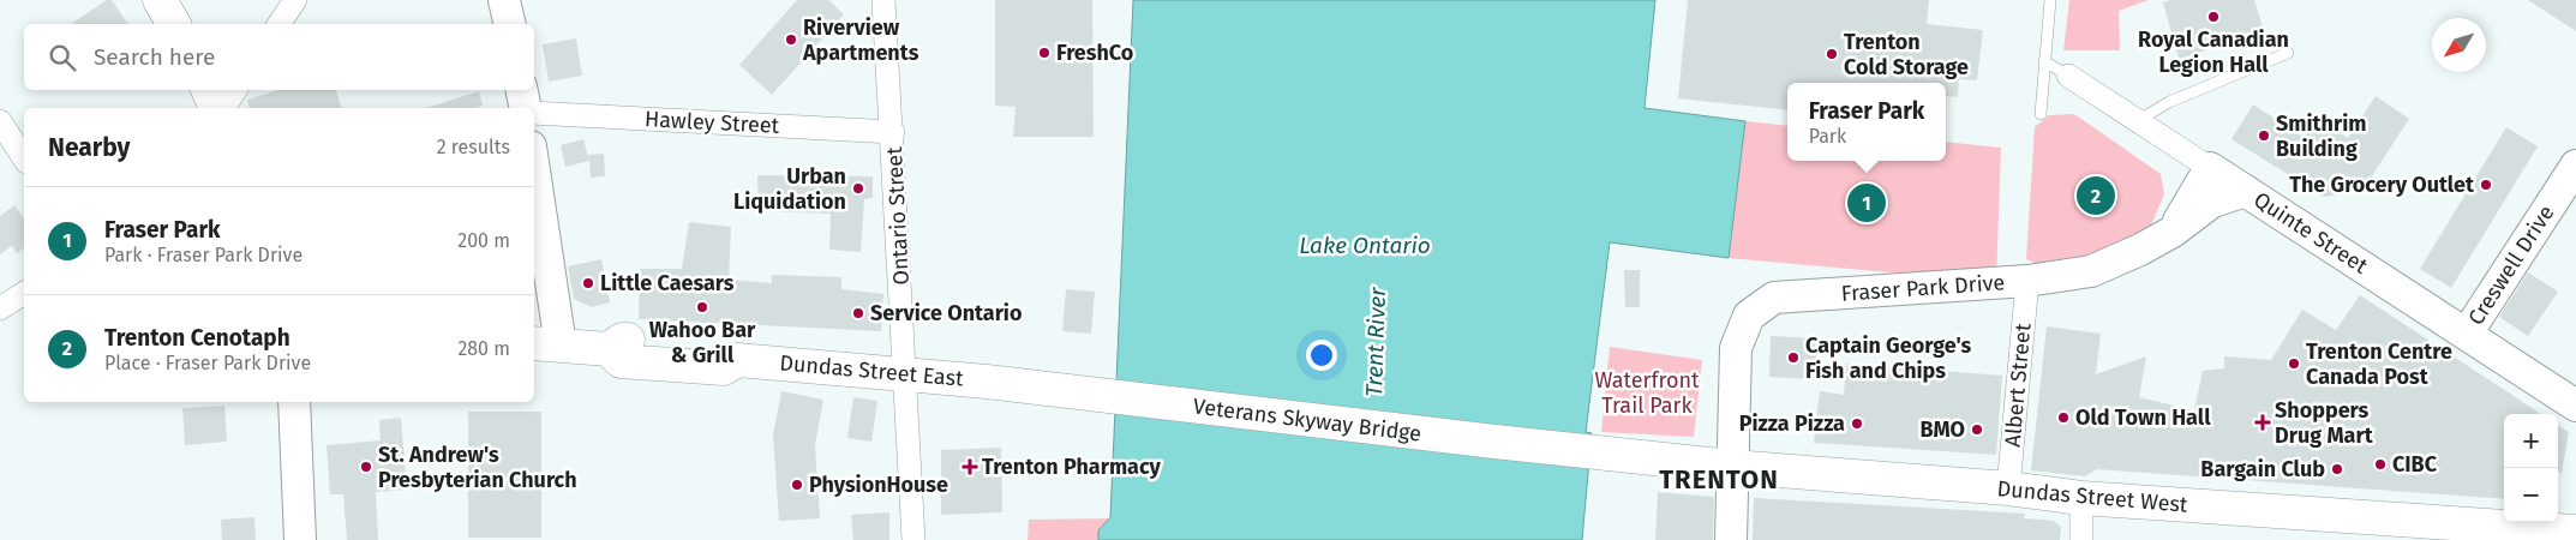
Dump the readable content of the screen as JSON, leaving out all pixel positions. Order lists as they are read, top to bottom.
{
  "streets": {
    "main road": ["Dundas Street East", "Veterans Skyway Bridge", "Dundas Street West"],
    "street": [
      "Hawley Street",
      "Ontario Street",
      "Quinte Street",
      "Creswell Drive",
      "Fraser Park Drive",
      "Albert Street"
    ]
  },
  "crossings": [
    ["Hawley Street", "Ontario Street"],
    ["Ontario Street", "Dundas Street East"],
    ["Quinte Street", "Creswell Drive"],
    ["Quinte Street", "Fraser Park Drive"],
    ["Fraser Park Drive", "Albert Street"],
    ["Fraser Park Drive", "Dundas Street West"],
    ["Dundas Street East", "Veterans Skyway Bridge"],
    ["Albert Street", "Dundas Street West"],
    ["Veterans Skyway Bridge", "Dundas Street West"]
  ],
  "districts": ["TRENTON"],
  "water": ["Lake Ontario", "Trent River"],
  "parks": ["Waterfront Trail Park"],
  "places": {
    "other": [
      "Royal Canadian Legion Hall",
      "Riverview Apartments",
      "FreshCo",
      "Trenton Cold Storage",
      "Smithrim Building",
      "The Grocery Outlet",
      "Urban Liquidation",
      "Little Caesars",
      "Wahoo Bar & Grill",
      "Service Ontario",
      "Captain George's Fish and Chips",
      "Trenton Centre Canada Post",
      "Old Town Hall",
      "Pizza Pizza",
      "BMO",
      "CIBC",
      "St. Andrew's Presbyterian Church",
      "Bargain Club",
      "PhysionHouse"
    ],
    "health": ["Shoppers Drug Mart", "Trenton Pharmacy"]
  },
  "north": "bottom left",
  "page": {
    "search": "Search here",
    "popup": ["Fraser Park", "Park"],
    "heading": ["Nearby", "2 results"],
    "pins": ["2", "1"],
    "list": [
      {
        "mark": "1",
        "name": "Fraser Park",
        "note": "Park · Fraser Park Drive",
        "value": "200 m"
      },
      {
        "mark": "2",
        "name": "Trenton Cenotaph",
        "note": "Place · Fraser Park Drive",
        "value": "280 m"
      }
    ],
    "map_buttons": ["+", "−"]
  }
}
